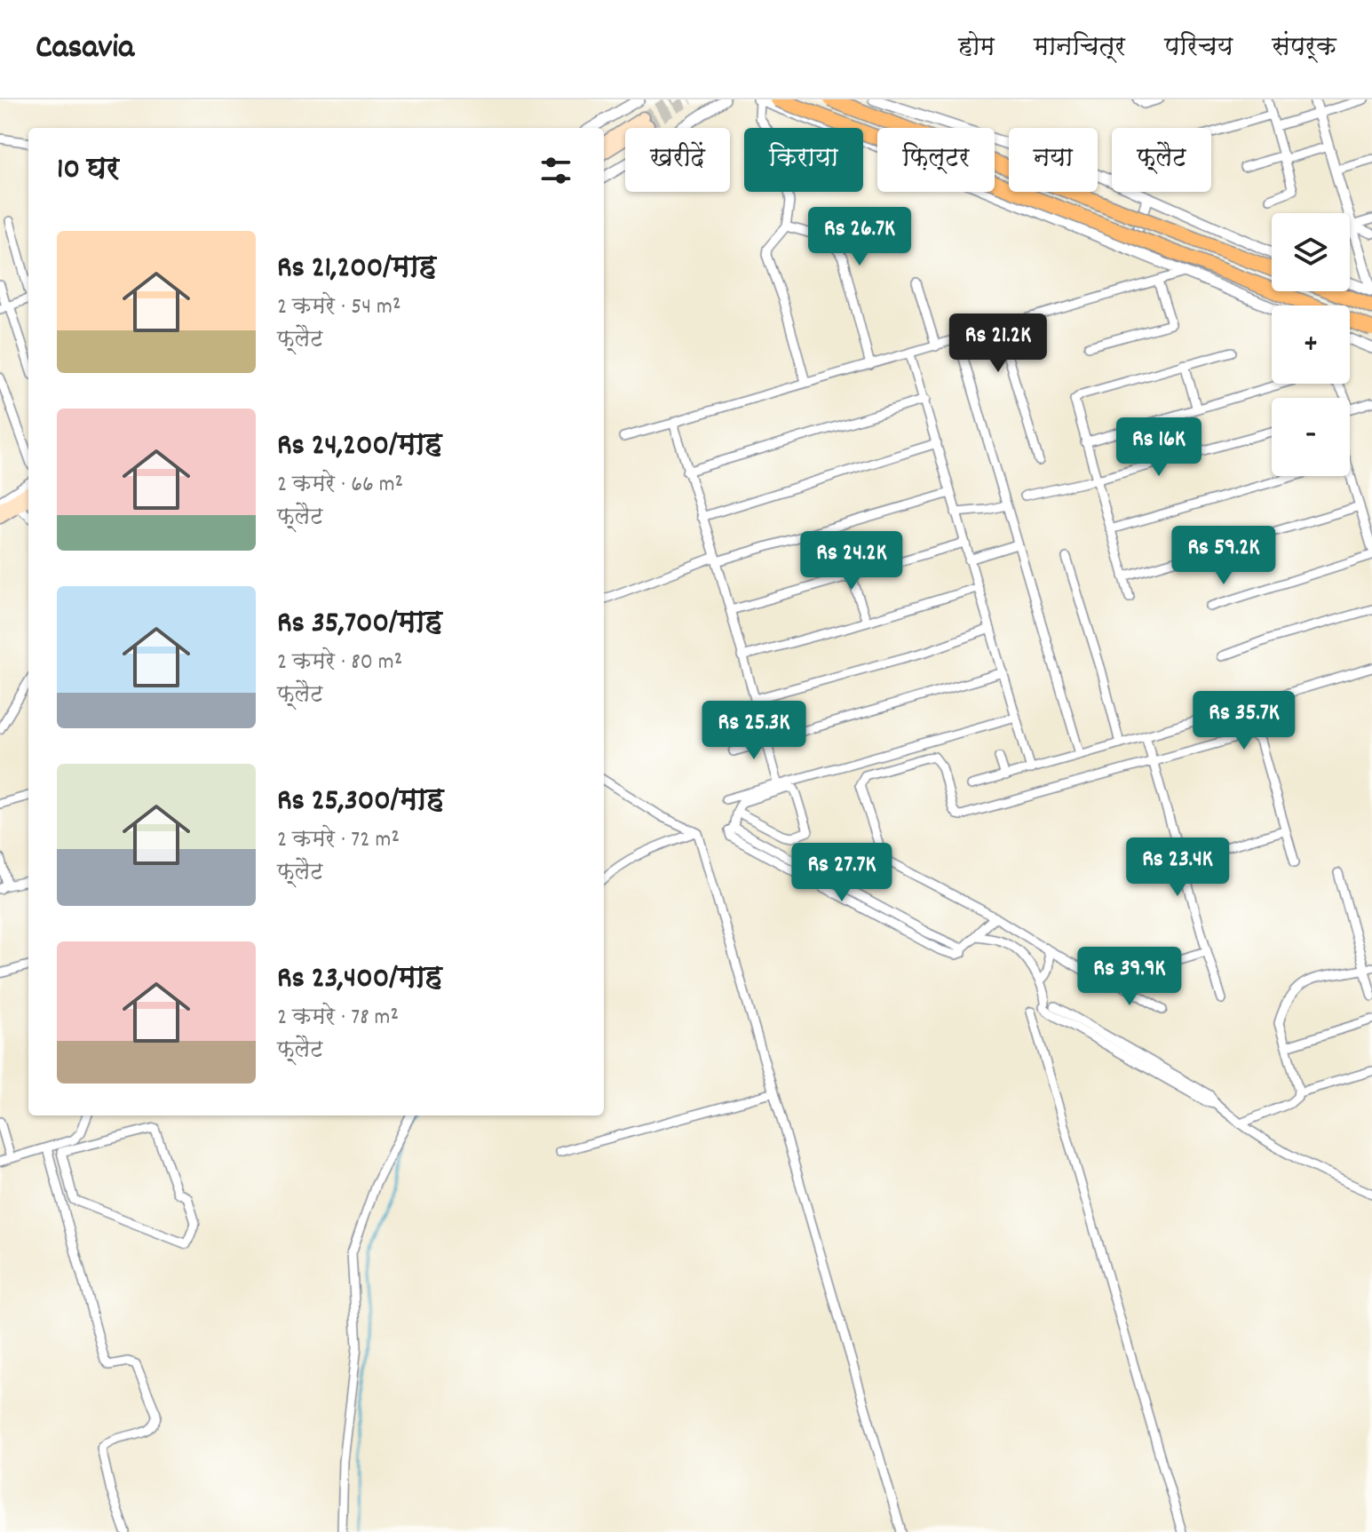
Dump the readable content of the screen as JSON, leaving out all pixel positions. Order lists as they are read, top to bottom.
{
  "page": {
    "header": "Casavia",
    "nav": [
      "होम",
      "मानचित्र",
      "परिचय",
      "संपर्क"
    ],
    "chip": [
      "खरीदें",
      "किराया",
      "फ़िल्टर",
      "नया",
      "फ़्लैट"
    ],
    "heading": "10 घर",
    "price": [
      "Rs 26.7K",
      "Rs 21.2K",
      "Rs 16K",
      "Rs 59.2K",
      "Rs 24.2K",
      "Rs 35.7K",
      "Rs 25.3K",
      "Rs 23.4K",
      "Rs 27.7K",
      "Rs 39.9K"
    ],
    "map_buttons": ["+", "−"],
    "list": [
      {
        "name": "Rs 21,200/माह",
        "note": "2 कमरे · 54 m² · फ़्लैट"
      },
      {
        "name": "Rs 24,200/माह",
        "note": "2 कमरे · 66 m² · फ़्लैट"
      },
      {
        "name": "Rs 35,700/माह",
        "note": "2 कमरे · 80 m² · फ़्लैट"
      },
      {
        "name": "Rs 25,300/माह",
        "note": "2 कमरे · 72 m² · फ़्लैट"
      },
      {
        "name": "Rs 23,400/माह",
        "note": "2 कमरे · 78 m² · फ़्लैट"
      }
    ]
  }
}
